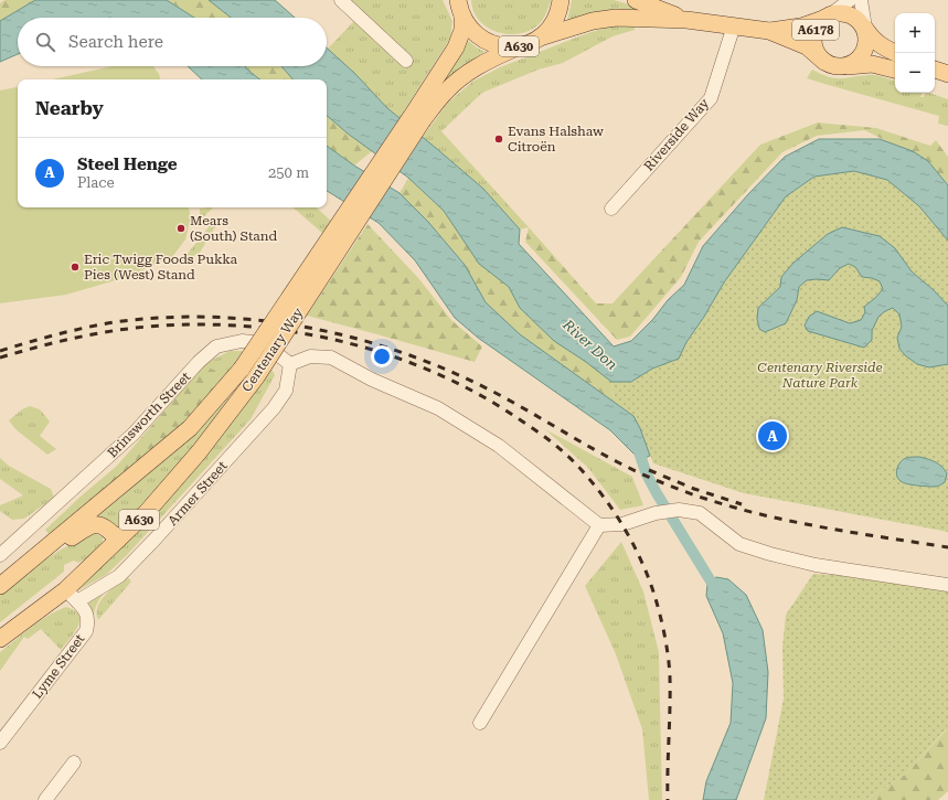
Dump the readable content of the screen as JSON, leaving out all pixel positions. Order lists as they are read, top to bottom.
{
  "streets": {
    "main road": ["A6178", "A630", "Centenary Way"],
    "street": [
      "Riverside Way",
      "Brinsworth Street",
      "Armer Street",
      "Lyme Street"
    ]
  },
  "crossings": [
    ["A6178", "A630"],
    ["A6178", "Riverside Way"],
    ["A630", "Centenary Way"],
    ["Centenary Way", "Armer Street"],
    ["Centenary Way", "Lyme Street"],
    ["Brinsworth Street", "Armer Street"],
    ["Armer Street", "Lyme Street"]
  ],
  "water": ["River Don"],
  "parks": ["Centenary Riverside Nature Park"],
  "places": ["Evans Halshaw Citroën", "Mears (South) Stand", "Eric Twigg Foods Pukka Pies (West) Stand"],
  "page": {
    "map_buttons": ["+", "−"],
    "search": "Search here",
    "heading": "Nearby",
    "list": [
      {
        "mark": "A",
        "name": "Steel Henge",
        "note": "Place",
        "value": "250 m"
      }
    ],
    "pins": "A"
  }
}
